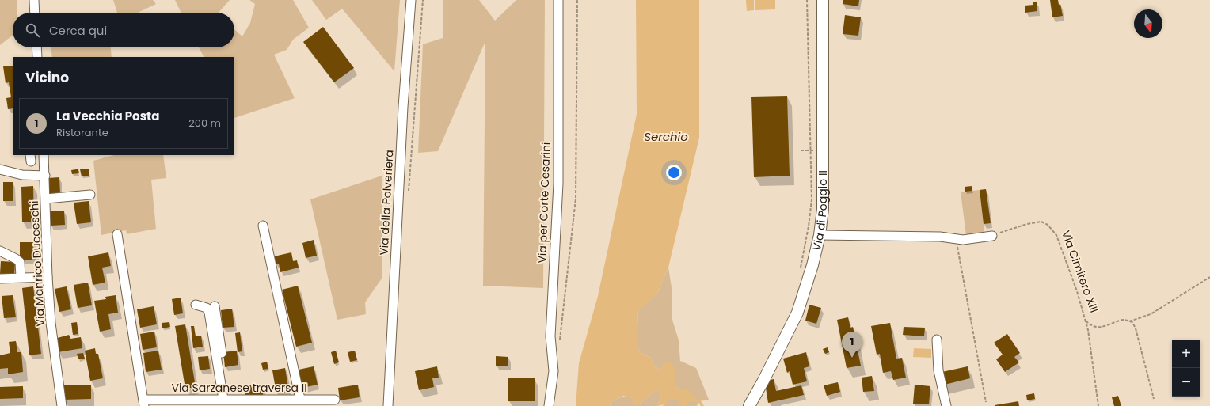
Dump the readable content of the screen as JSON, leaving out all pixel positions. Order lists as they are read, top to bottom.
{
  "streets": {
    "main road": ["Via di Poggio II"],
    "street": [
      "Via della Polveriera",
      "Via per Corte Cesarini",
      "Via Manrico Ducceschi",
      "Via Sarzanese traversa II"
    ],
    "path": ["Via Cimitero XIII"]
  },
  "water": ["Serchio"],
  "north": "bottom",
  "page": {
    "search": "Cerca qui",
    "heading": "Vicino",
    "list": [
      {
        "mark": "1",
        "name": "La Vecchia Posta",
        "note": "Ristorante",
        "value": "200 m"
      }
    ],
    "pins": "1",
    "map_buttons": ["+", "−"]
  }
}
